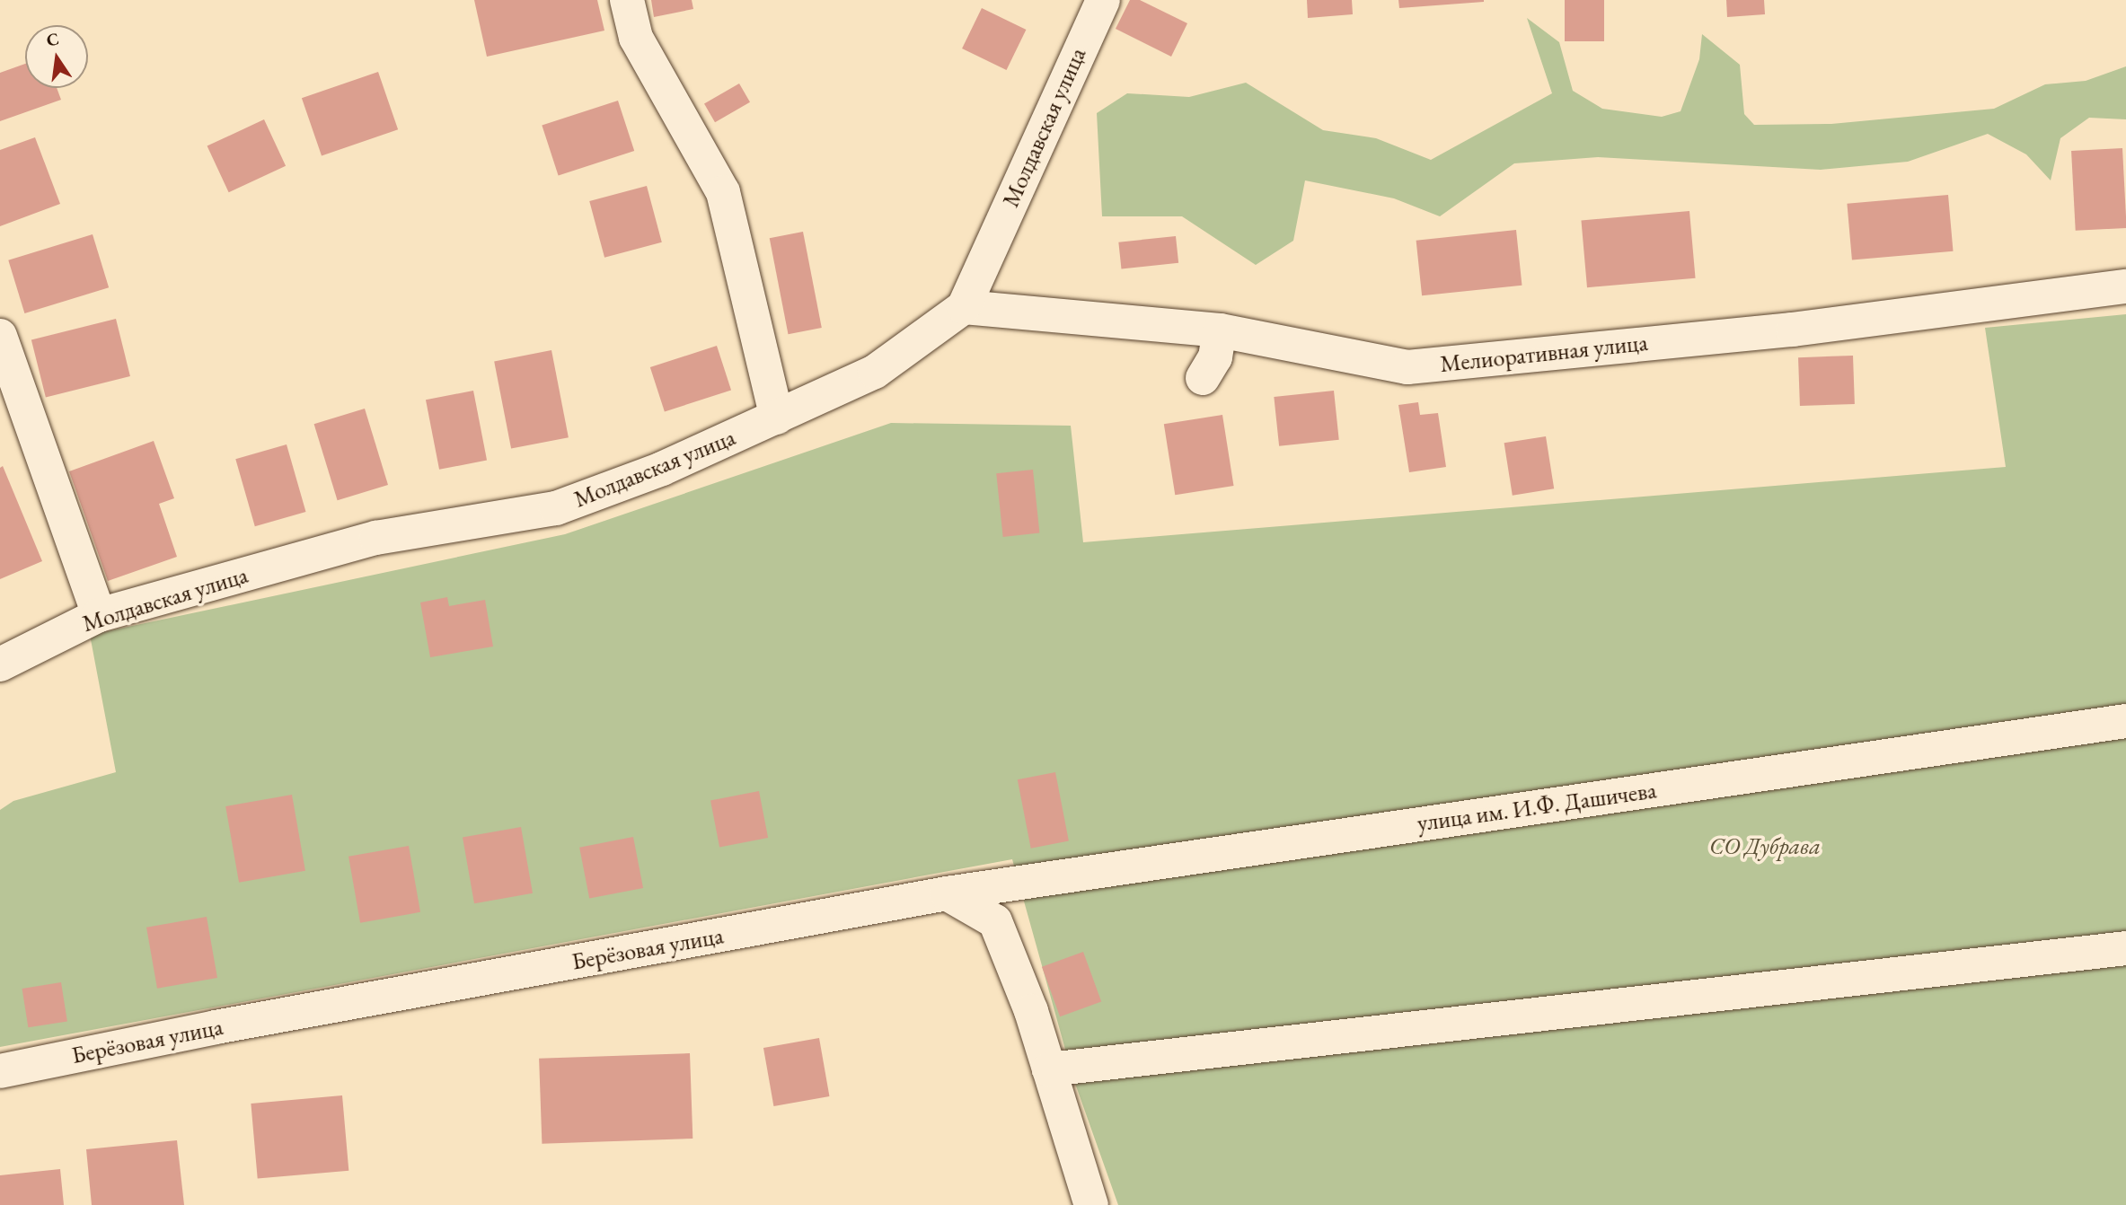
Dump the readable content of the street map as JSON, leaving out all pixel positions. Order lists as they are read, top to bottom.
{
  "streets": {
    "street": [
      "Молдавская улица",
      "Мелиоративная улица",
      "улица им. И.Ф. Дашичева",
      "Берёзовая улица"
    ]
  },
  "crossings": [
    ["Молдавская улица", "Мелиоративная улица"],
    ["улица им. И.Ф. Дашичева", "Берёзовая улица"]
  ],
  "parks": ["СО Дубрава"],
  "north": "top"
}
